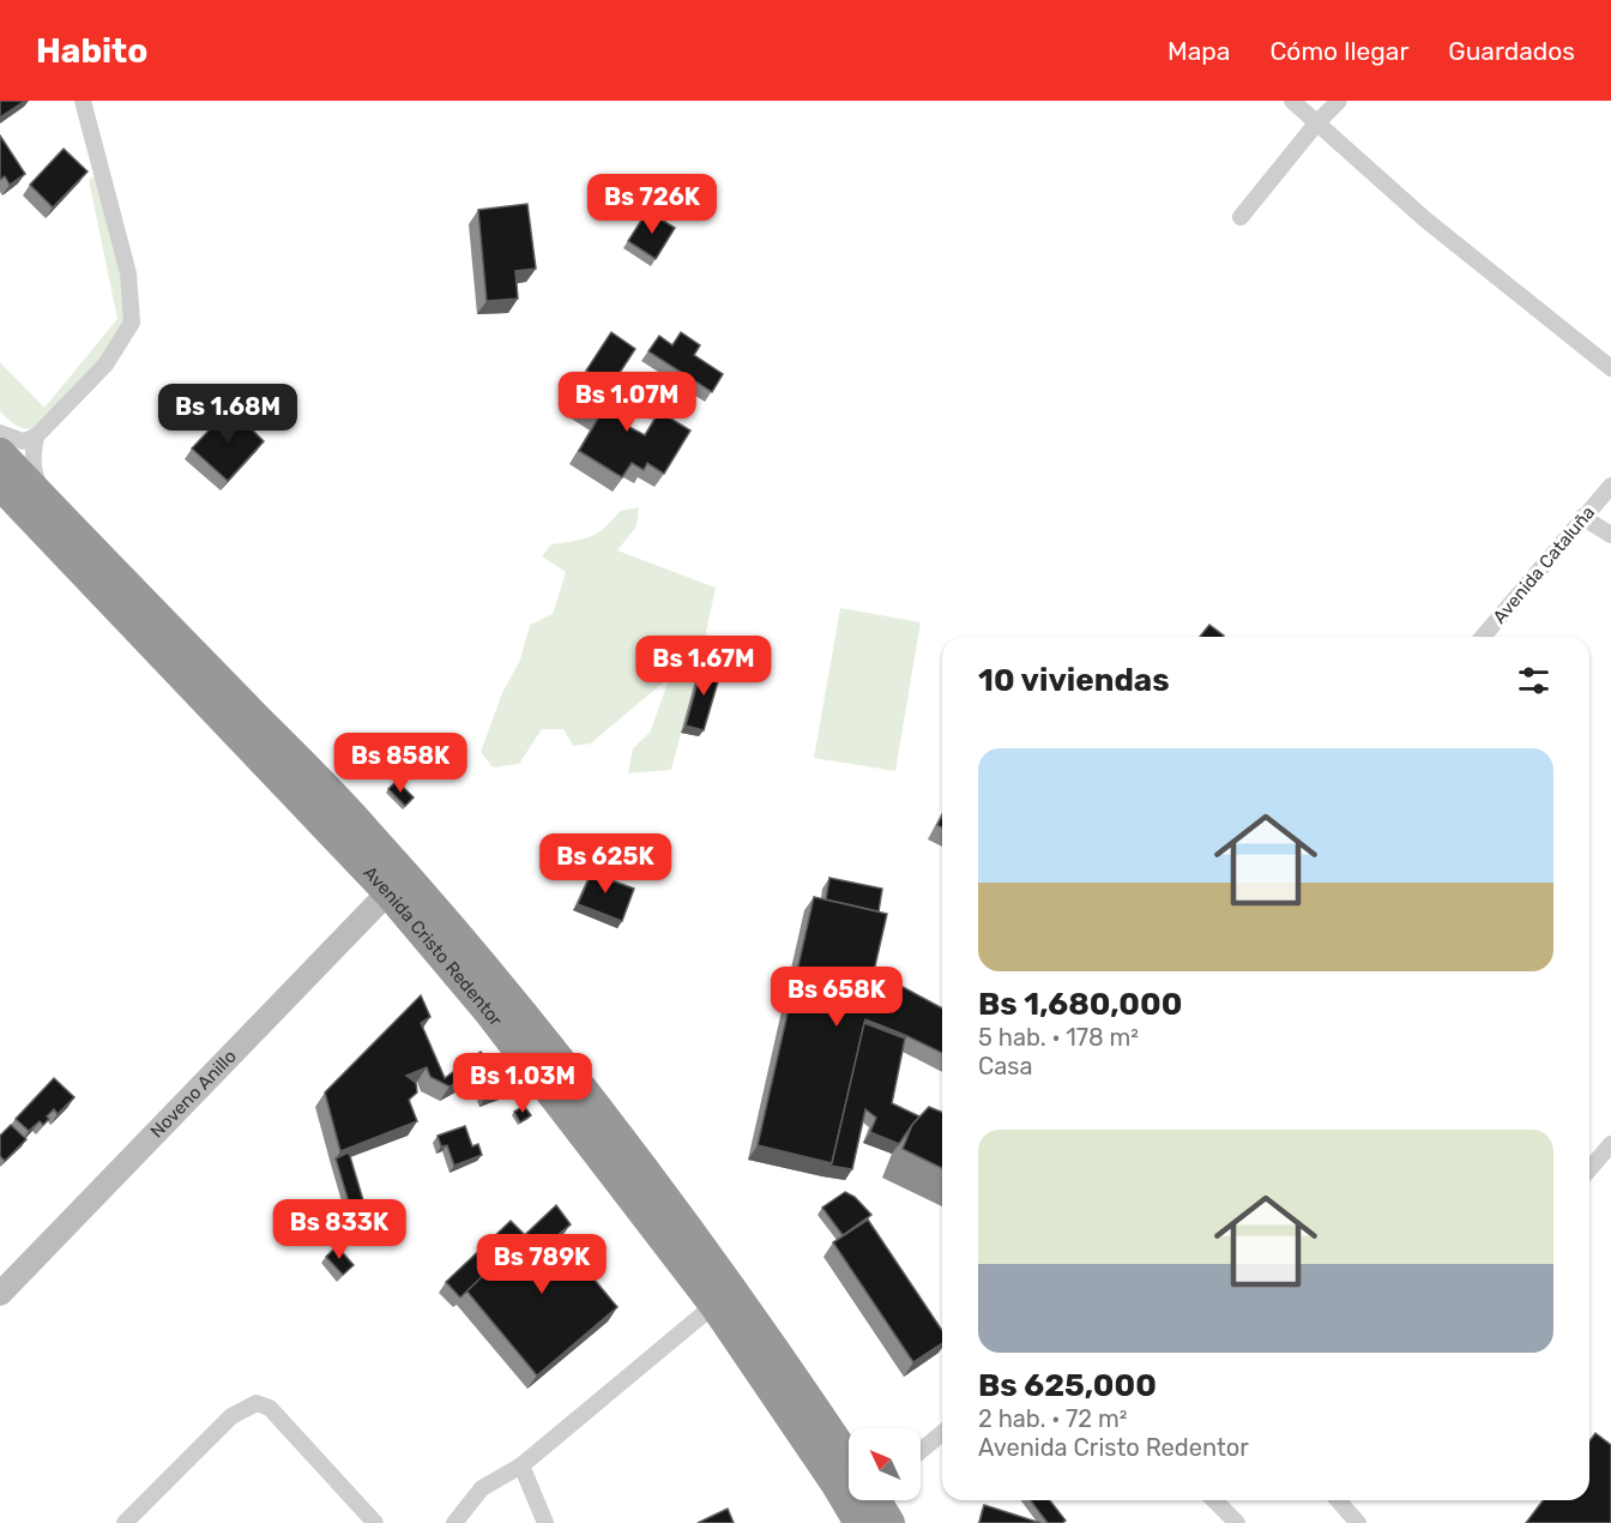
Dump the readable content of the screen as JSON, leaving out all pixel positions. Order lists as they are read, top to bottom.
{
  "streets": {
    "highway": ["Avenida Cristo Redentor"],
    "street": ["Avenida Cataluña", "Noveno Anillo"]
  },
  "crossings": [
    ["Avenida Cristo Redentor", "Noveno Anillo"]
  ],
  "north": "top left",
  "page": {
    "header": "Habito",
    "nav": ["Mapa", "Cómo llegar", "Guardados"],
    "price": [
      "Bs 726K",
      "Bs 1.07M",
      "Bs 1.68M",
      "Bs 1.67M",
      "Bs 858K",
      "Bs 625K",
      "Bs 658K",
      "Bs 1.03M",
      "Bs 833K",
      "Bs 789K"
    ],
    "heading": "10 viviendas",
    "list": [
      {
        "name": "Bs 1,680,000",
        "note": "5 hab. · 178 m² · Casa"
      },
      {
        "name": "Bs 625,000",
        "note": "2 hab. · 72 m² · Avenida Cristo Redentor"
      }
    ]
  }
}
